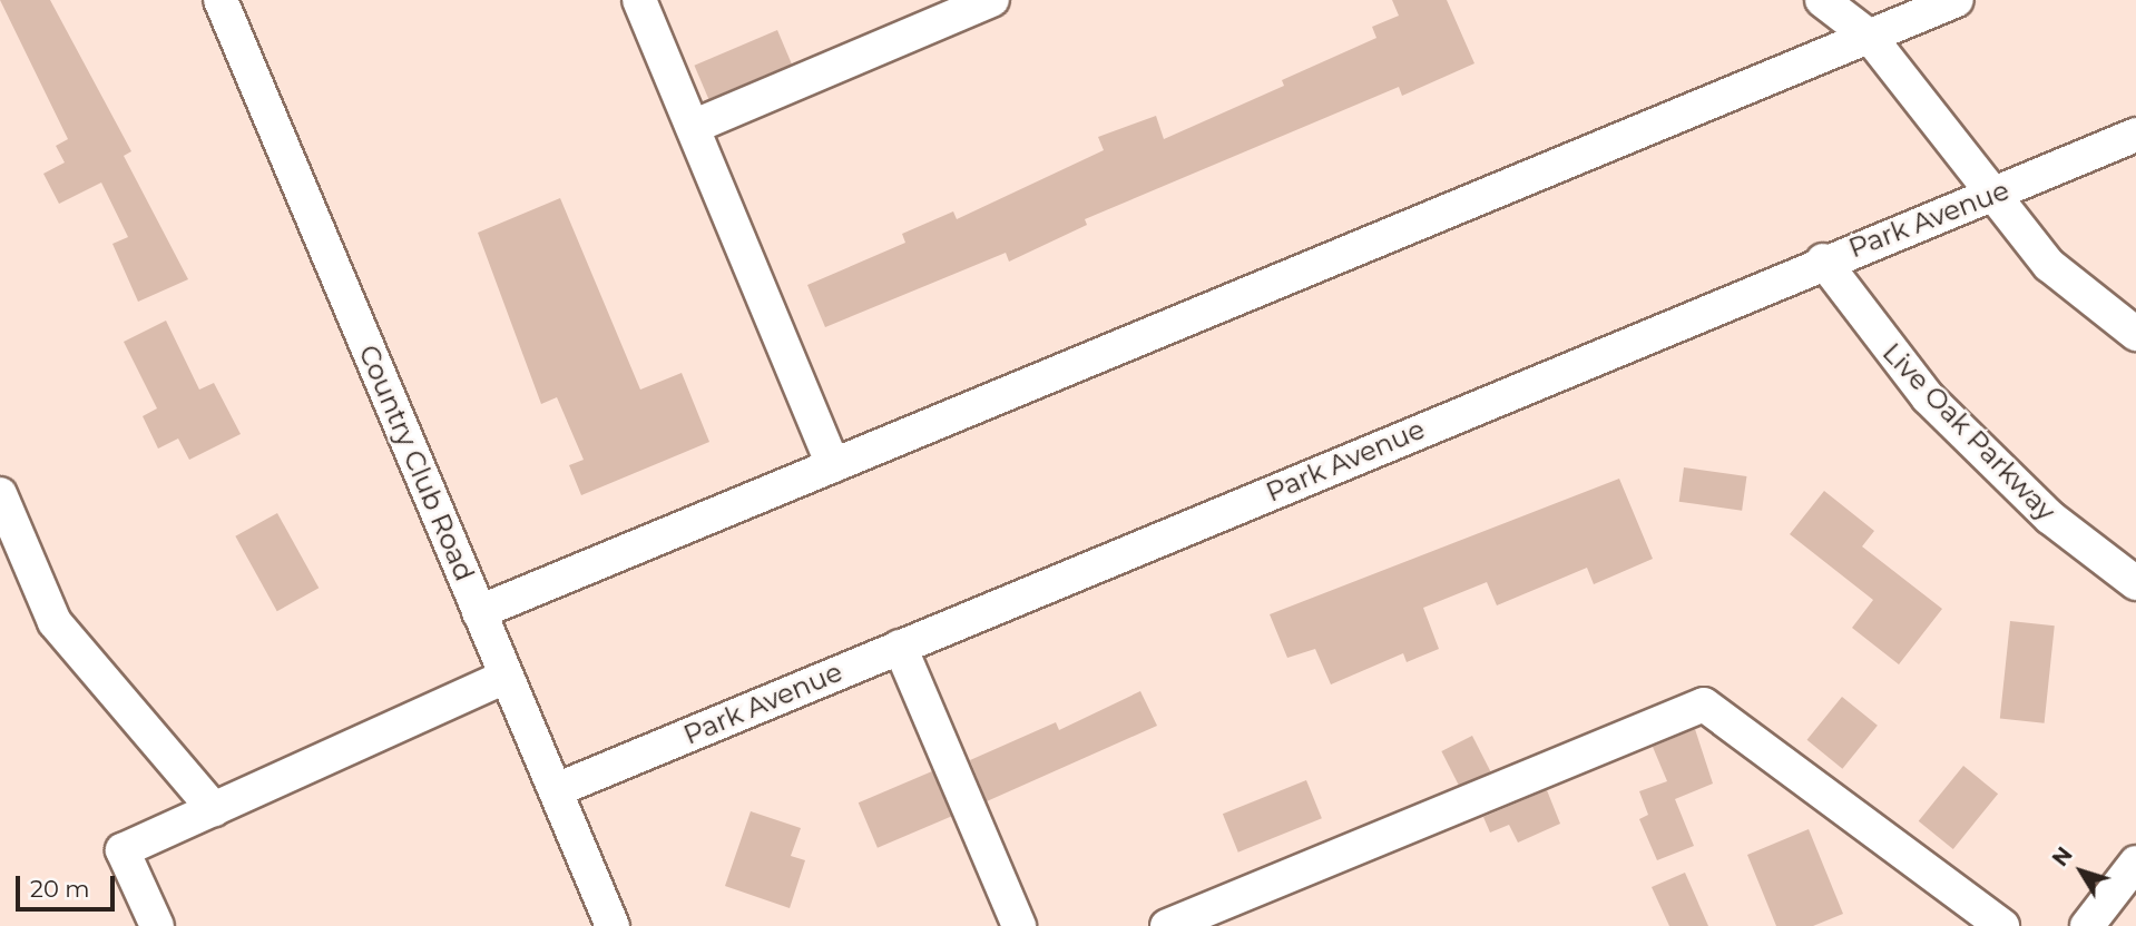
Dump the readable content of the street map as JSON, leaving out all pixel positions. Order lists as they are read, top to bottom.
{
  "streets": {
    "street": ["Park Avenue", "Live Oak Parkway", "Country Club Road"]
  },
  "crossings": [
    ["Park Avenue", "Live Oak Parkway"],
    ["Park Avenue", "Country Club Road"]
  ],
  "scale_bar": "20 m",
  "north": "top left"
}
